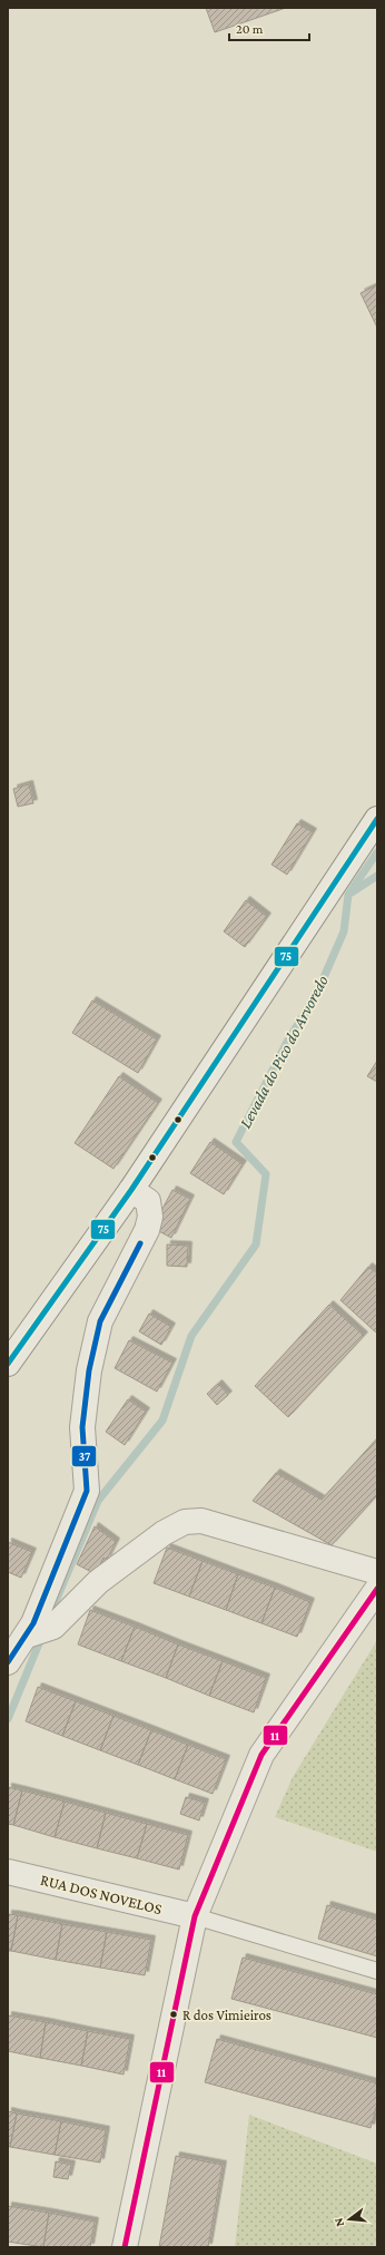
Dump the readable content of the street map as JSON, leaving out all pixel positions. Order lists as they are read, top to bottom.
{
  "streets": {
    "street": ["RUA DOS NOVELOS"]
  },
  "water": ["Levada do Pico do Arvoredo"],
  "places": ["R dos Vimieiros"],
  "lines": ["transit line 75", "transit line 37", "transit line 11"],
  "scale_bar": "20 m",
  "north": "left"
}
